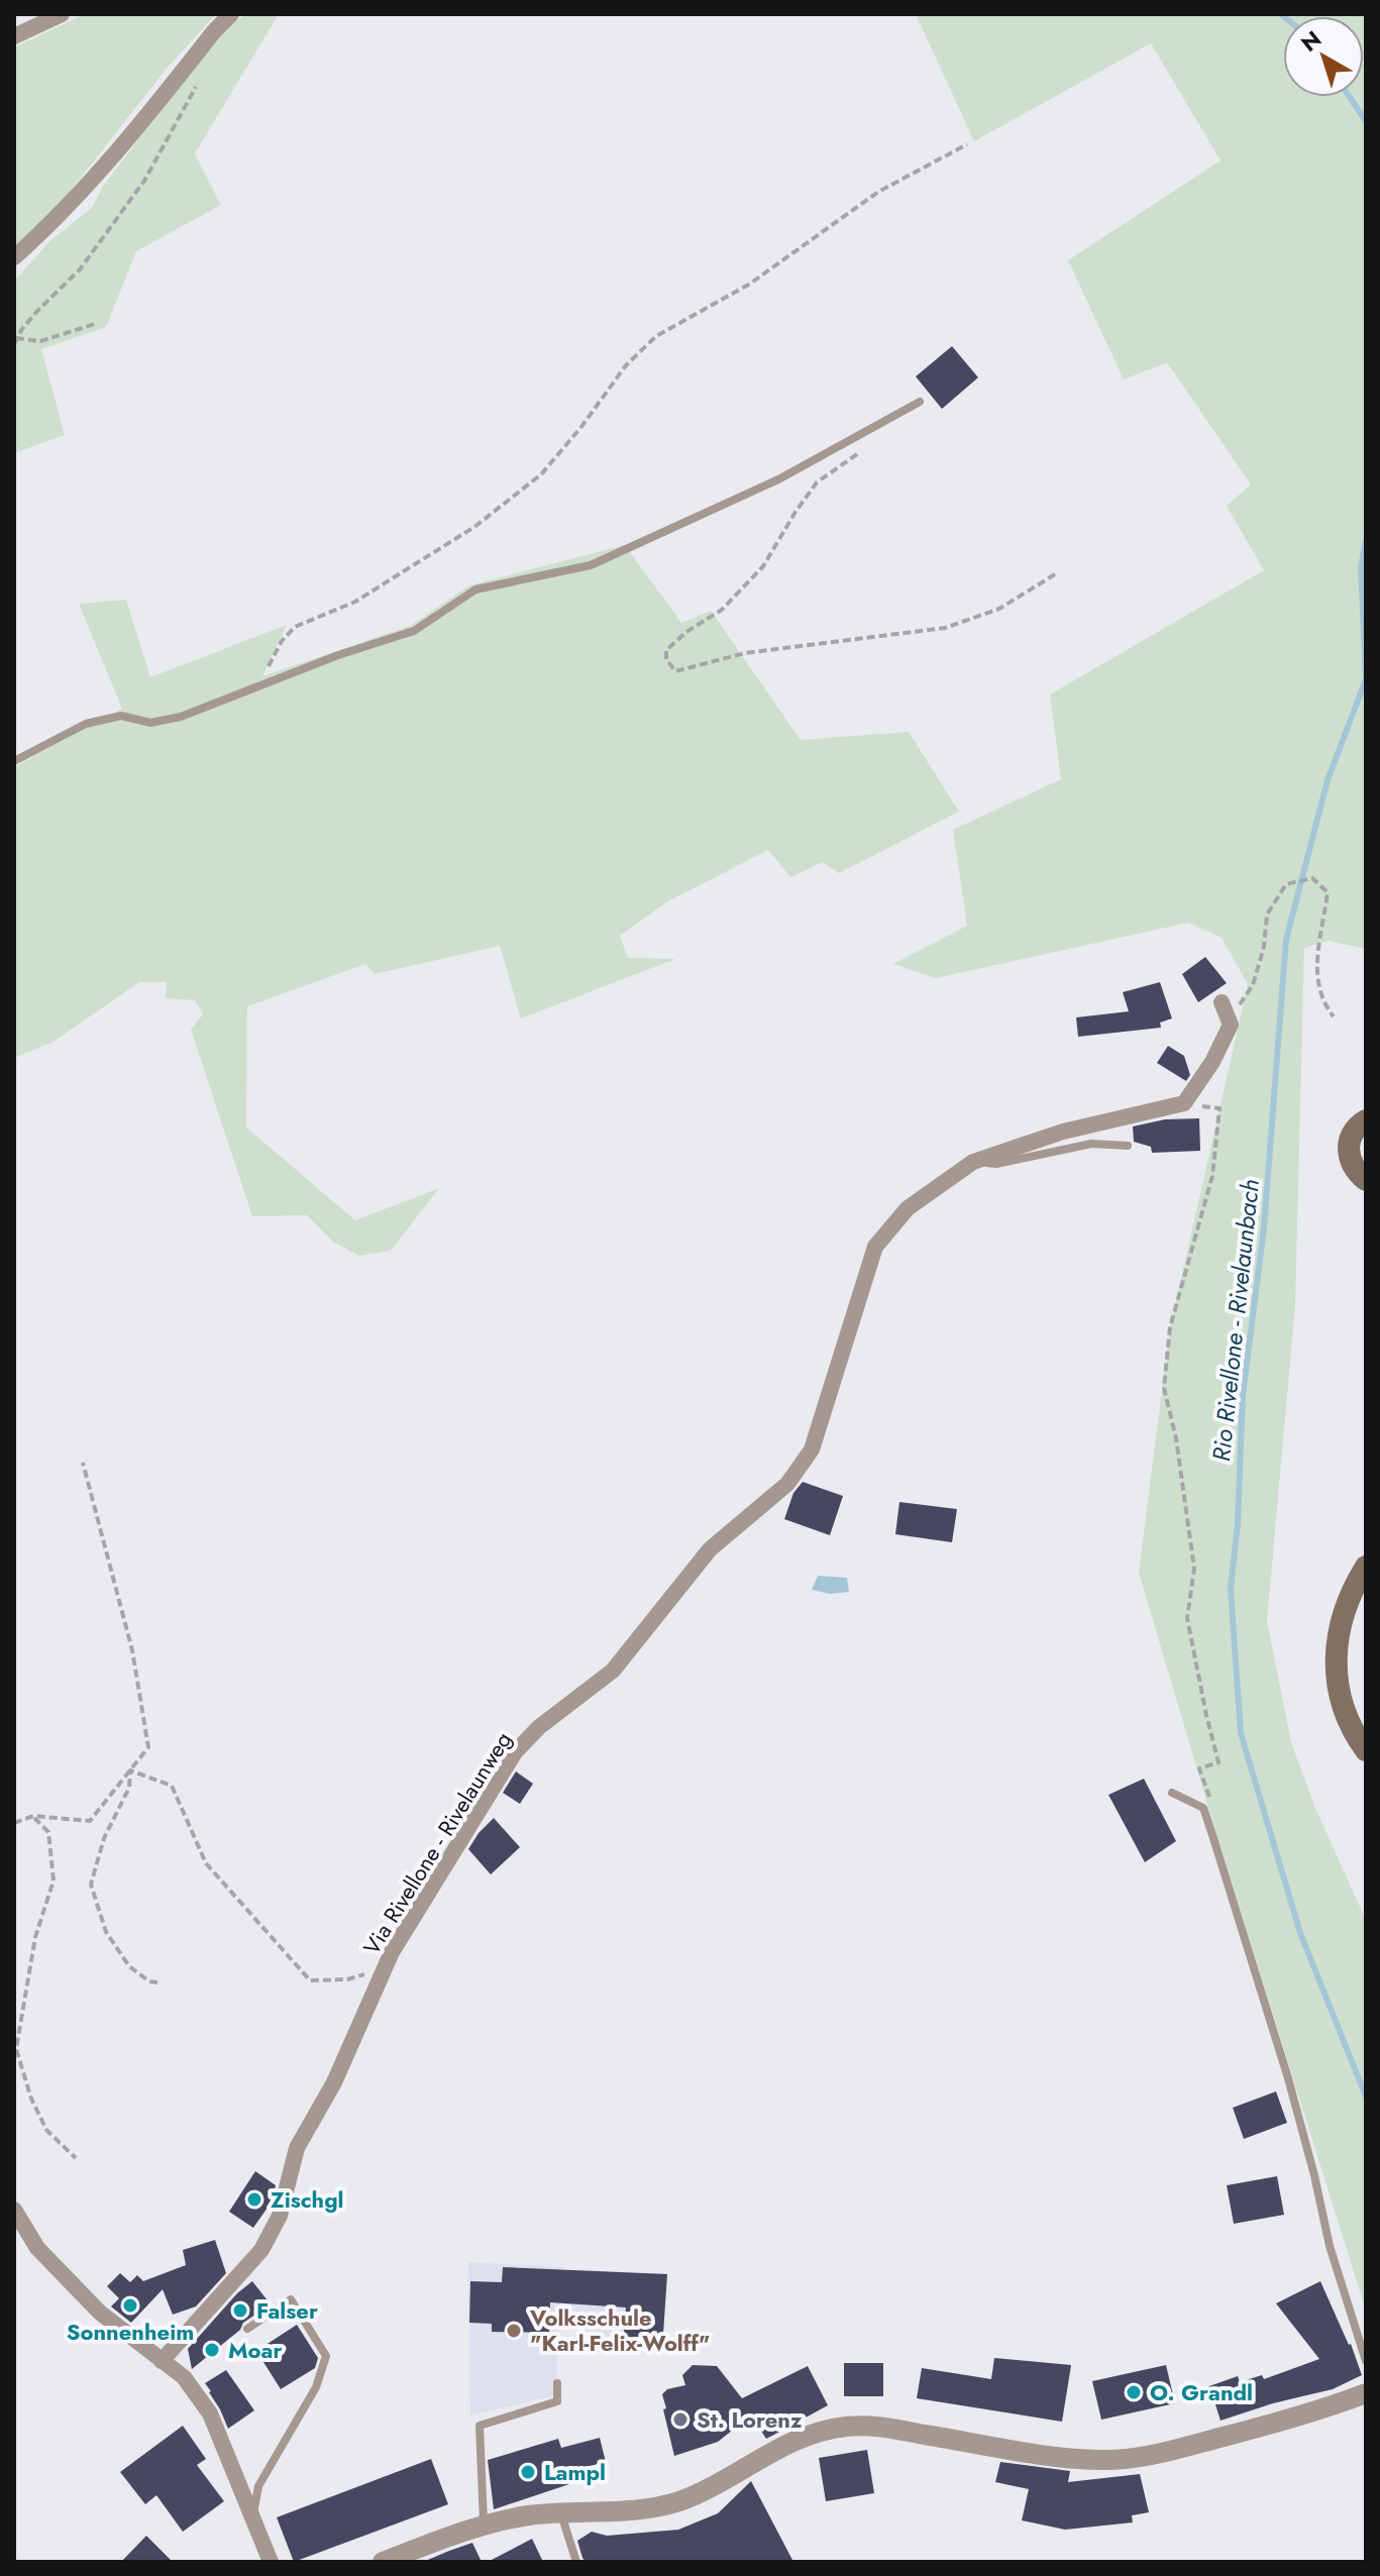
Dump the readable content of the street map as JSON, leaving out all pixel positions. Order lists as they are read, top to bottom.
{
  "streets": {
    "street": ["Via Rivellone - Rivelaunweg"]
  },
  "water": ["Rio Rivellone - Rivelaunbach"],
  "places": [
    "Zischgl",
    "Sonnenheim",
    "Falser",
    "Volksschule \"Karl-Felix-Wolff\"",
    "Moar",
    "O. Grandl",
    "St. Lorenz",
    "Lampl"
  ],
  "north": "top left"
}
